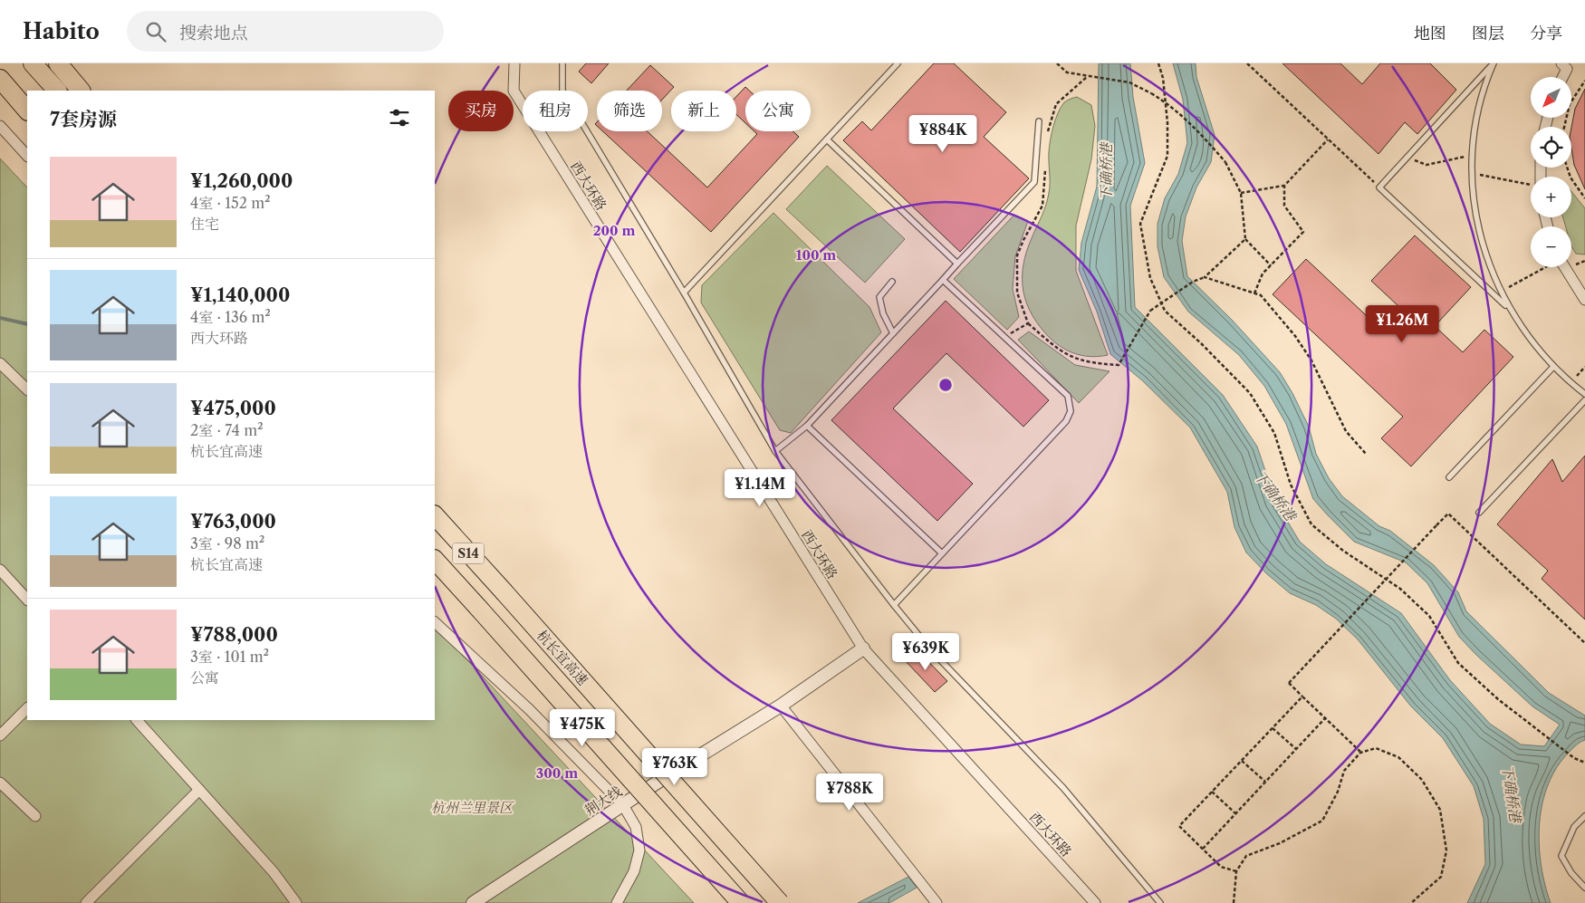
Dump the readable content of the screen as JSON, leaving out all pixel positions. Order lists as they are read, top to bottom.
{
  "streets": {
    "highway": ["S14", "杭长宜高速"],
    "street": ["西大环路", "荆大线"]
  },
  "crossings": [
    ["西大环路", "荆大线"]
  ],
  "water": ["下确桥港"],
  "parks": ["杭州兰里景区"],
  "north": "bottom left",
  "page": {
    "header": "Habito",
    "search": "搜索地点",
    "nav": ["地图", "图层", "分享"],
    "map_buttons": ["+", "−"],
    "chip": [
      "买房",
      "租房",
      "筛选",
      "新上",
      "公寓"
    ],
    "heading": "7套房源",
    "price": [
      "¥884K",
      "¥1.26M",
      "¥1.14M",
      "¥639K",
      "¥475K",
      "¥763K",
      "¥788K"
    ],
    "list": [
      {
        "name": "¥1,260,000",
        "note": "4室 · 152 m² · 住宅"
      },
      {
        "name": "¥1,140,000",
        "note": "4室 · 136 m² · 西大环路"
      },
      {
        "name": "¥475,000",
        "note": "2室 · 74 m² · 杭长宜高速"
      },
      {
        "name": "¥763,000",
        "note": "3室 · 98 m² · 杭长宜高速"
      },
      {
        "name": "¥788,000",
        "note": "3室 · 101 m² · 公寓"
      }
    ]
  },
  "rings": ["200 m", "100 m", "300 m"]
}
